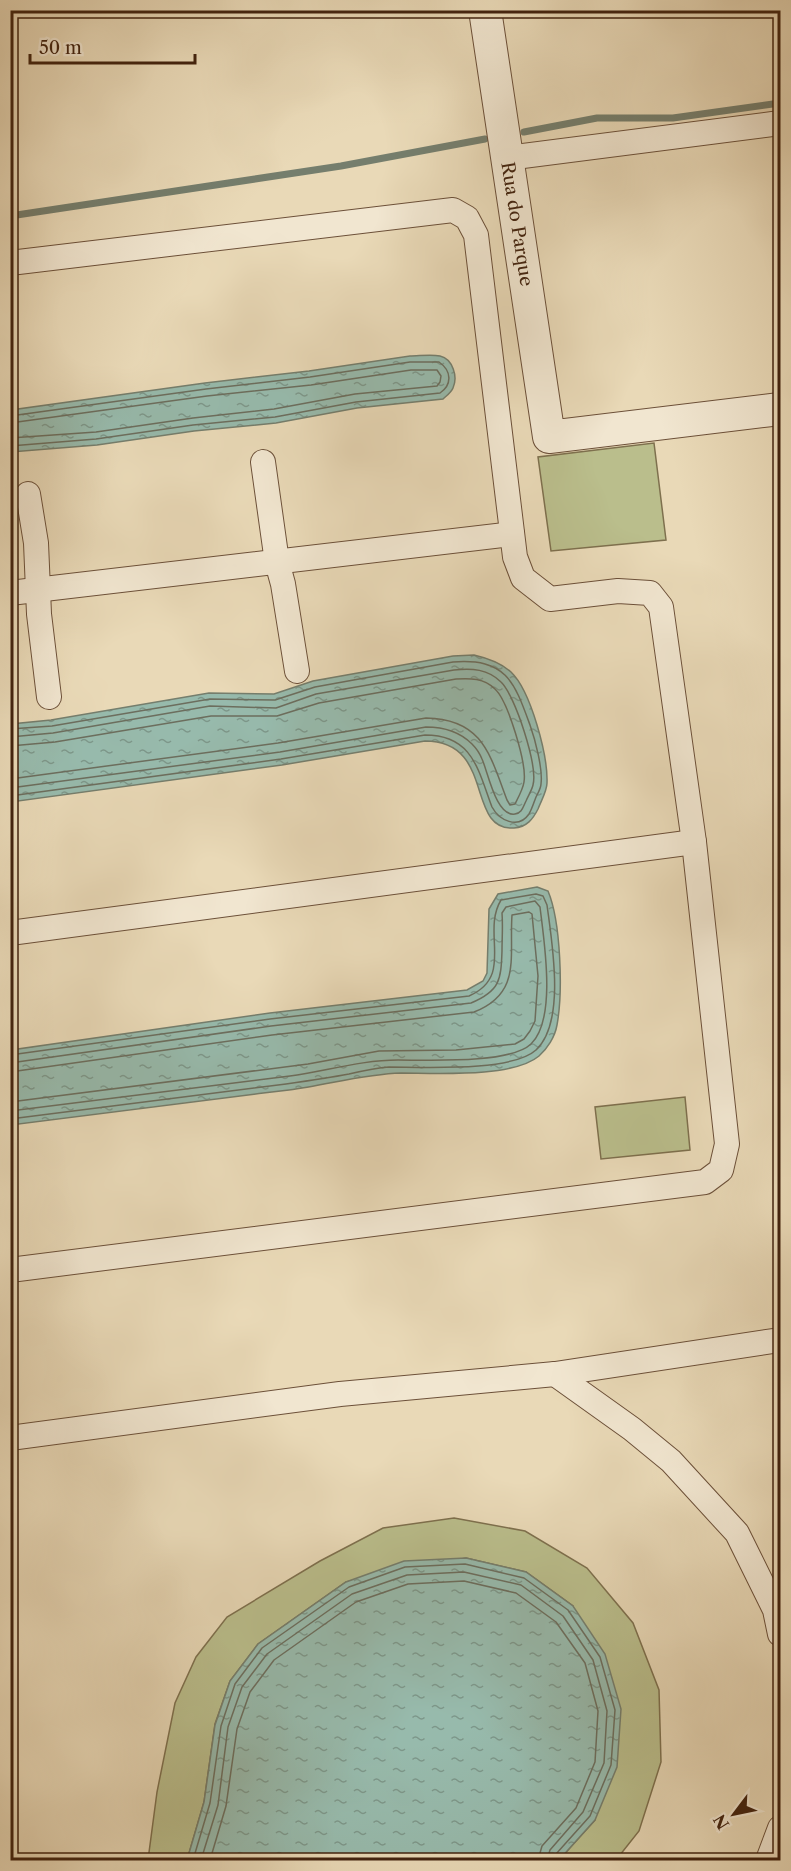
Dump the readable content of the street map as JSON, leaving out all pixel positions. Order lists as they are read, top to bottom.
{
  "streets": {
    "street": ["Rua do Parque"]
  },
  "scale_bar": "50 m",
  "north": "bottom left"
}
